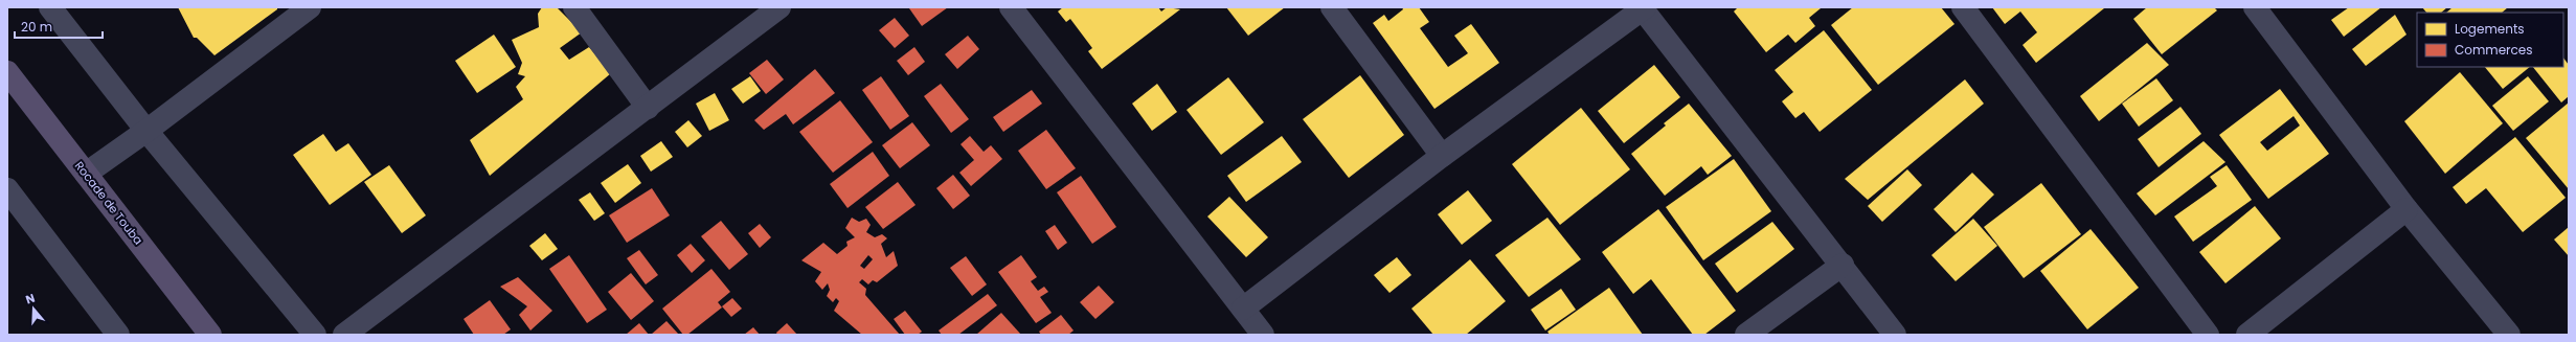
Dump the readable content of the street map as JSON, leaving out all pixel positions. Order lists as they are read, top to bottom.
{
  "streets": {
    "main road": ["Rocade de Touba"]
  },
  "legend": ["Logements", "Commerces"],
  "scale_bar": "20 m",
  "north": "top"
}
